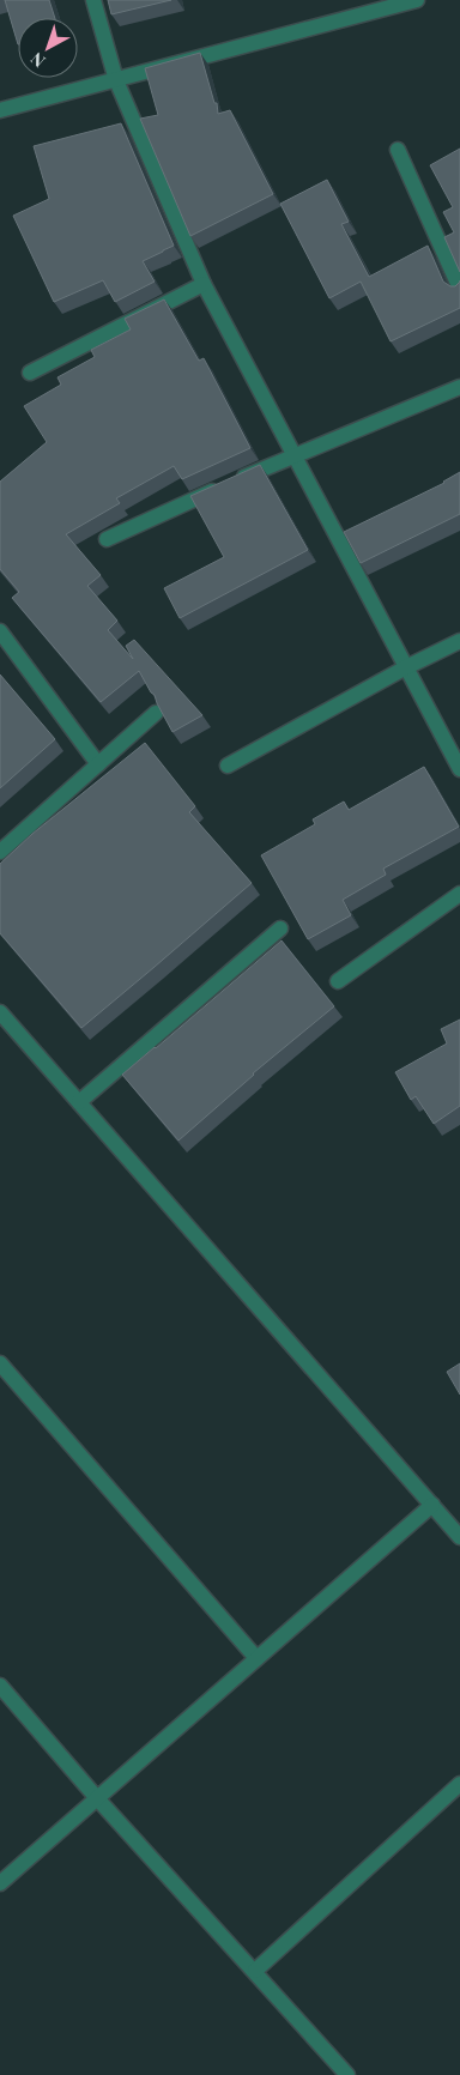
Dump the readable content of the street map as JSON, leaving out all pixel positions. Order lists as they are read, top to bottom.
{
  "north": "bottom left"
}
